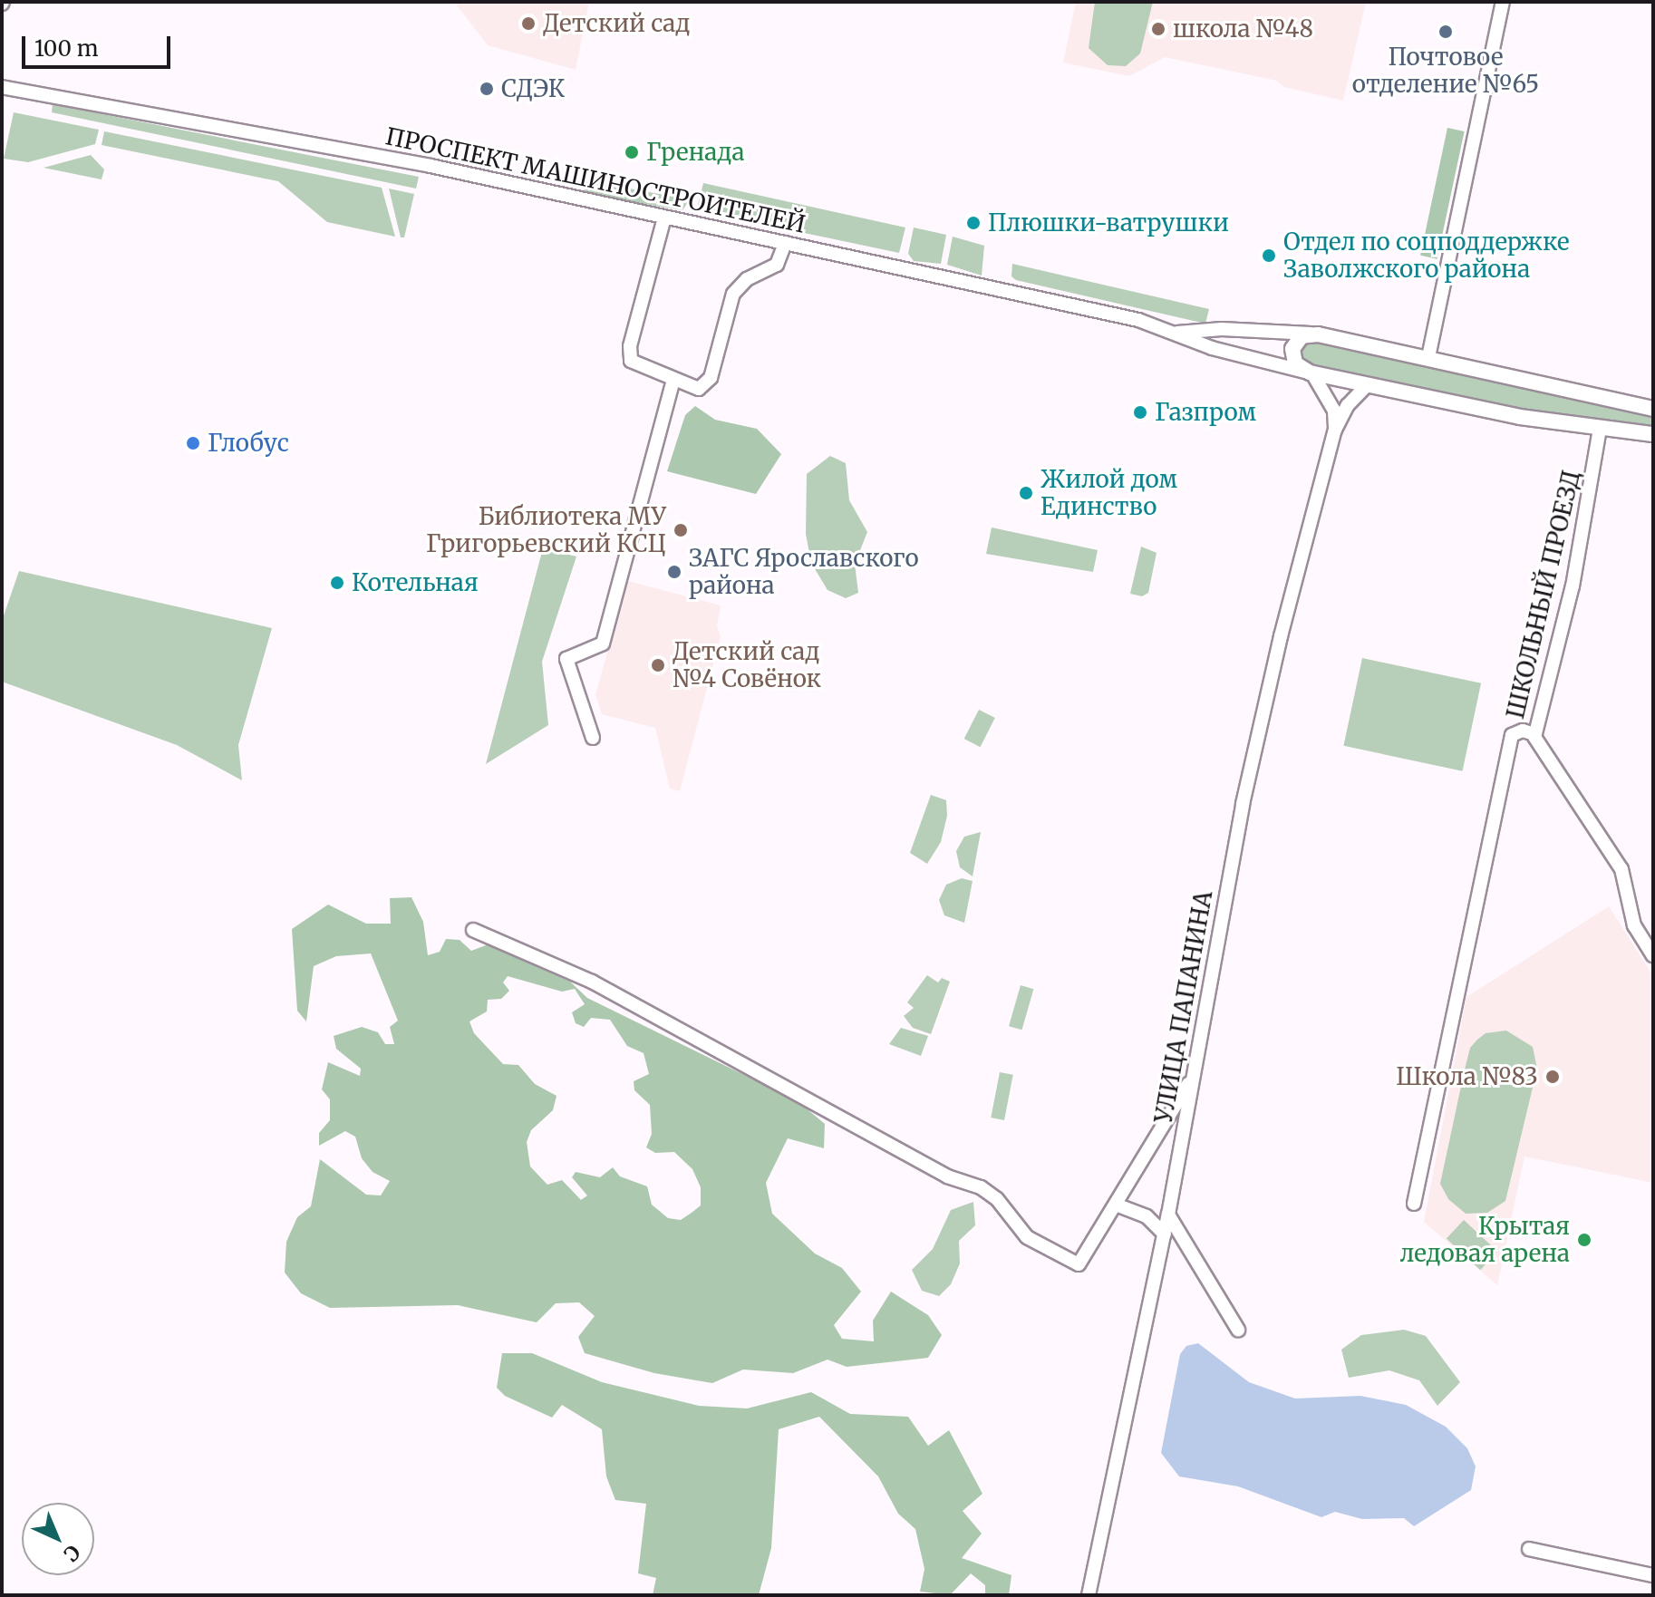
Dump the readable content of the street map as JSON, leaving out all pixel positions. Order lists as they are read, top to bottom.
{
  "streets": {
    "main road": ["ПРОСПЕКТ МАШИНОСТРОИТЕЛЕЙ"],
    "street": ["ШКОЛЬНЫЙ ПРОЕЗД", "УЛИЦА ПАПАНИНА"]
  },
  "crossings": [
    ["ПРОСПЕКТ МАШИНОСТРОИТЕЛЕЙ", "ШКОЛЬНЫЙ ПРОЕЗД"],
    ["ПРОСПЕКТ МАШИНОСТРОИТЕЛЕЙ", "УЛИЦА ПАПАНИНА"]
  ],
  "places": [
    "Детский сад",
    "школа №48",
    "Почтовое отделение №65",
    "СДЭК",
    "Гренада",
    "Плюшки-ватрушки",
    "Отдел по соцподдержке Заволжского района",
    "Газпром",
    "Глобус",
    "Жилой дом Единство",
    "Библиотека МУ Григорьевский КСЦ",
    "ЗАГС Ярославского района",
    "Котельная",
    "Детский сад №4 Совёнок",
    "Школа №83",
    "Крытая ледовая арена"
  ],
  "scale_bar": "100 m",
  "north": "bottom right"
}
